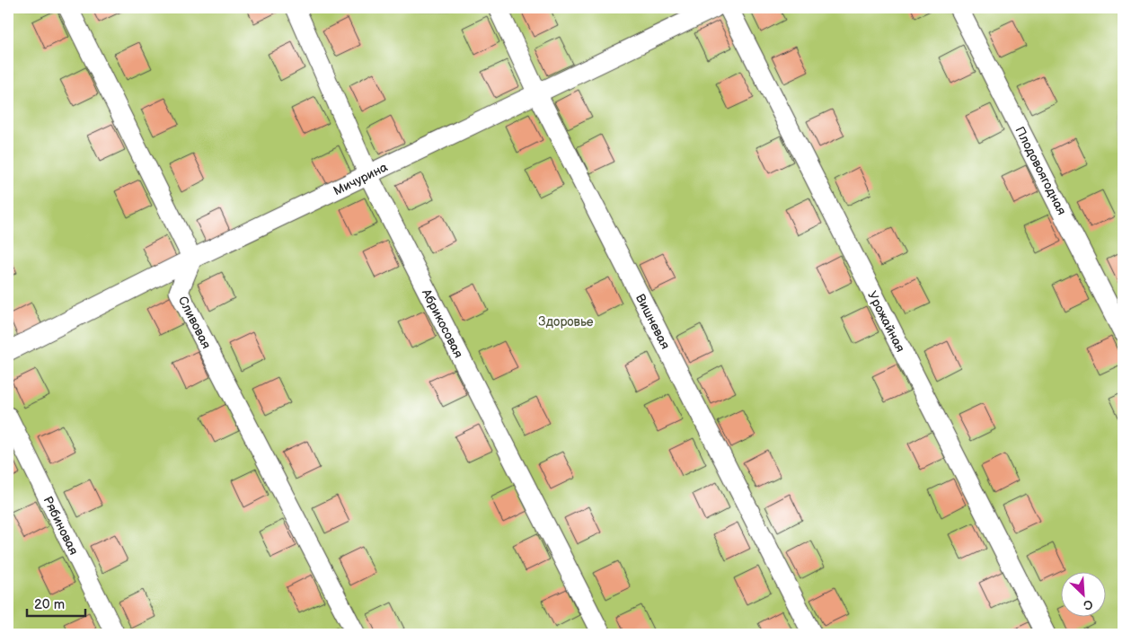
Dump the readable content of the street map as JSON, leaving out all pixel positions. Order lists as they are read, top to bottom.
{
  "streets": {
    "street": [
      "Плодовоягодная",
      "Мичурина",
      "Вишневая",
      "Урожайная",
      "Сливовая",
      "Абрикосовая",
      "Рябиновая"
    ]
  },
  "crossings": [
    ["Мичурина", "Вишневая"],
    ["Мичурина", "Сливовая"],
    ["Мичурина", "Абрикосовая"]
  ],
  "parks": ["Здоровье"],
  "scale_bar": "20 m",
  "north": "bottom right"
}
